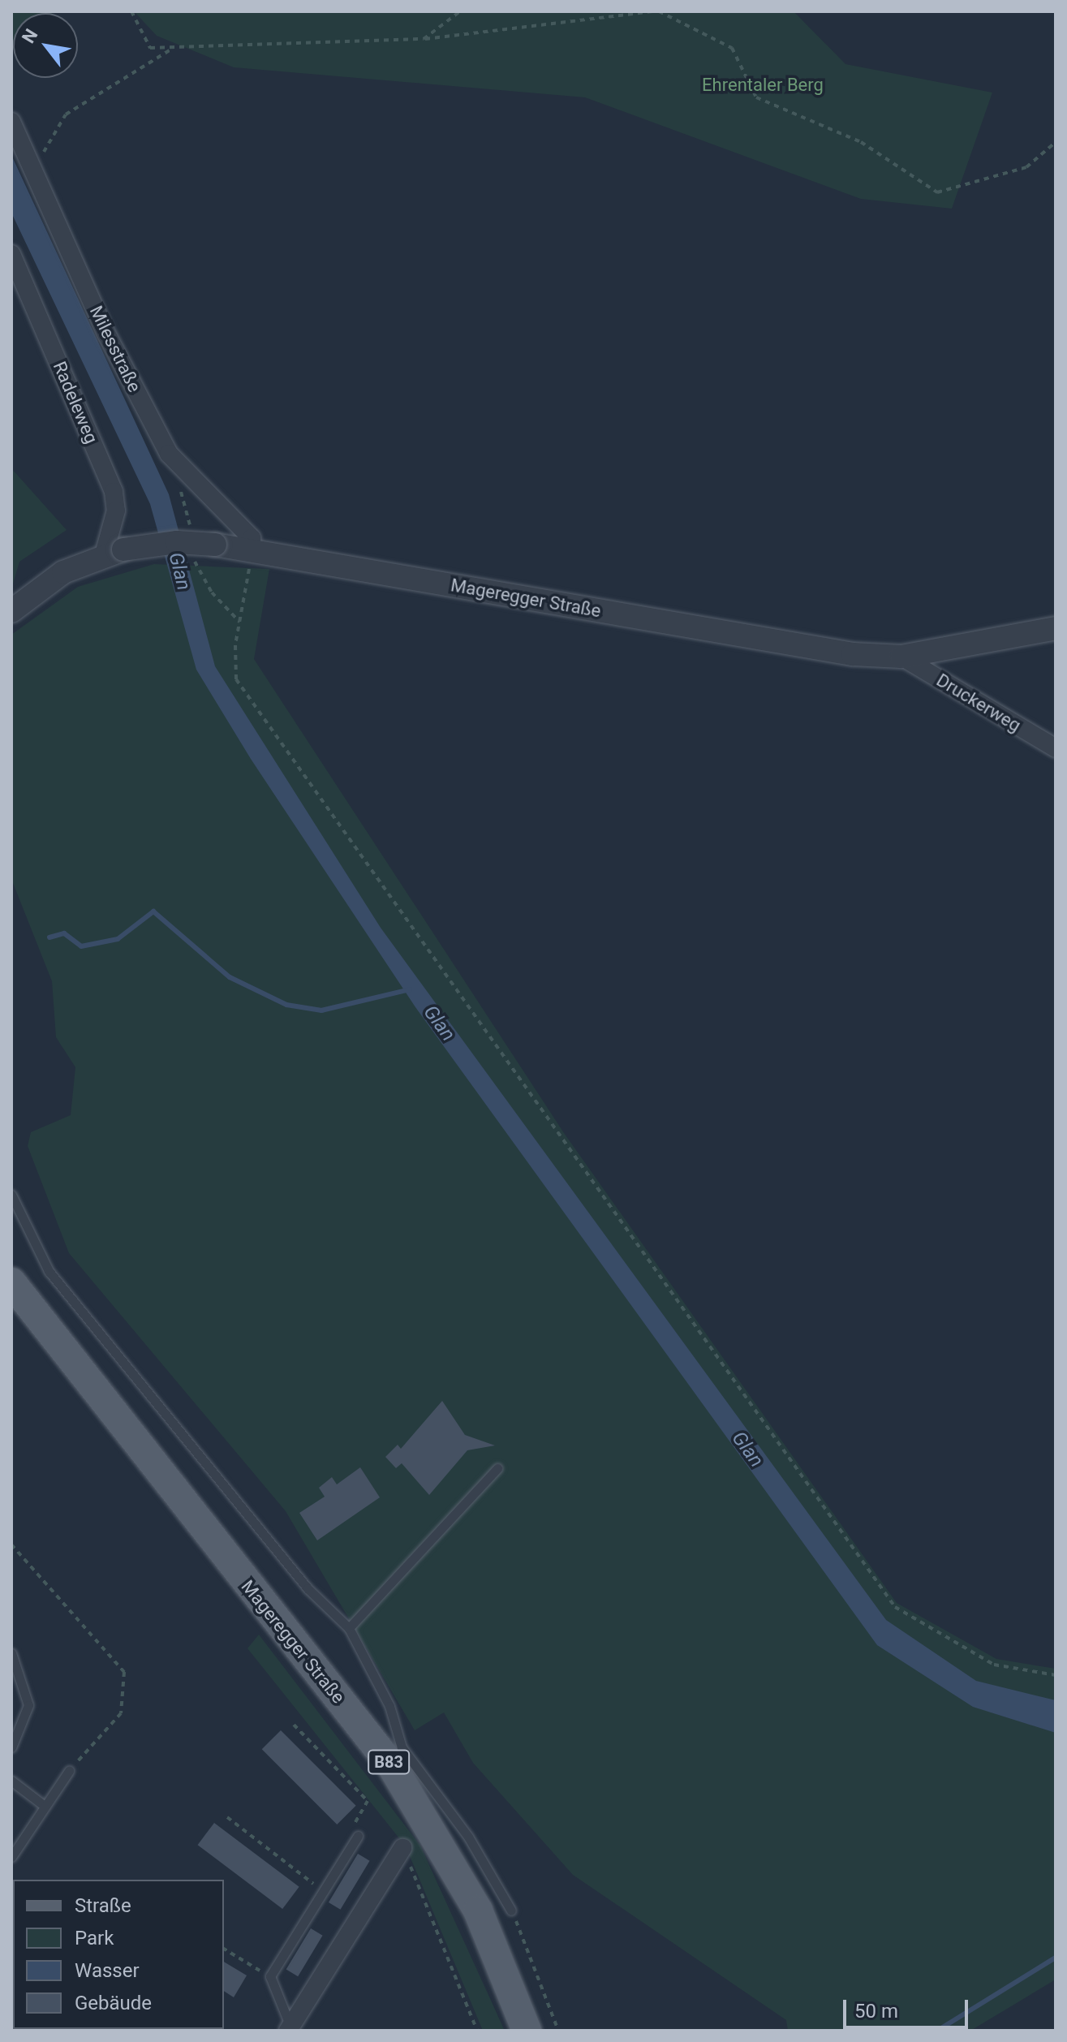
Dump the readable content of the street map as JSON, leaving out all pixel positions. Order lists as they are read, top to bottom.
{
  "streets": {
    "main road": ["Mageregger Straße", "B83"],
    "street": ["Milesstraße", "Radeleweg", "Druckerweg"]
  },
  "crossings": [
    ["Milesstraße", "Mageregger Straße"],
    ["Radeleweg", "Mageregger Straße"],
    ["Mageregger Straße", "Druckerweg"]
  ],
  "water": ["Glan"],
  "parks": ["Ehrentaler Berg"],
  "legend": [
    "Straße",
    "Park",
    "Wasser",
    "Gebäude"
  ],
  "scale_bar": "50 m",
  "north": "top left"
}
